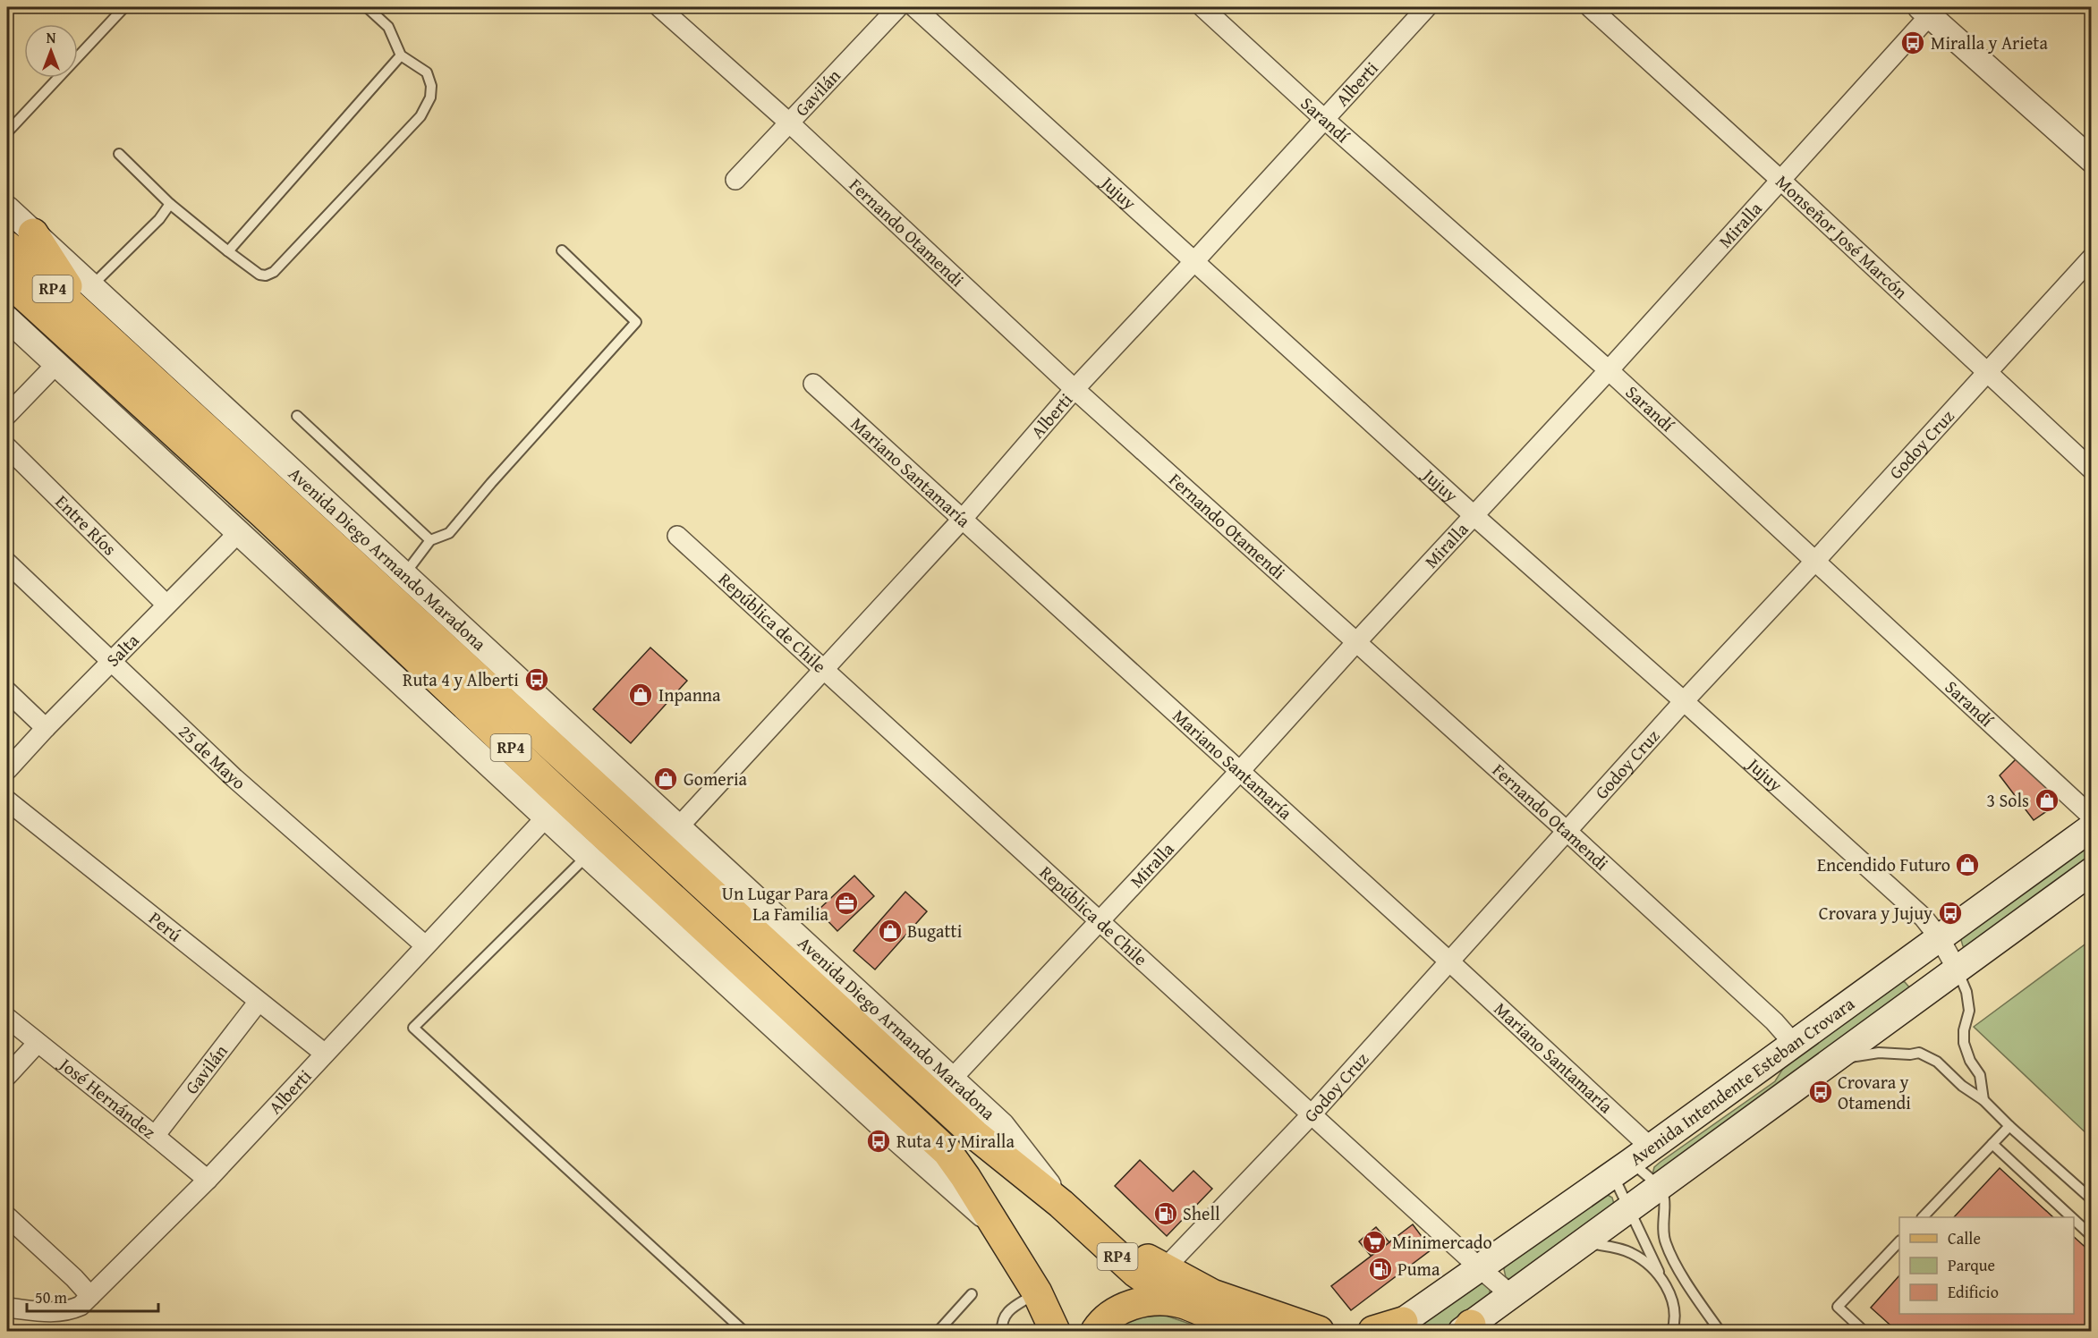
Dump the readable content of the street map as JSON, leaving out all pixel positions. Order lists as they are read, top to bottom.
{
  "streets": {
    "main road": ["RP4", "Avenida Diego Armando Maradona", "Avenida Intendente Esteban Crovara"],
    "street": [
      "Alberti",
      "Gavilán",
      "Sarandí",
      "Jujuy",
      "Miralla",
      "Fernando Otamendi",
      "Monseñor José Marcón",
      "Godoy Cruz",
      "Mariano Santamaría",
      "Entre Ríos",
      "República de Chile",
      "Salta",
      "25 de Mayo",
      "Perú",
      "José Hernández"
    ]
  },
  "crossings": [
    ["Alberti", "Sarandí"],
    ["Alberti", "Jujuy"],
    ["Alberti", "Fernando Otamendi"],
    ["Alberti", "Mariano Santamaría"],
    ["Alberti", "Avenida Diego Armando Maradona"],
    ["Alberti", "República de Chile"],
    ["Alberti", "25 de Mayo"],
    ["Alberti", "Perú"],
    ["Alberti", "José Hernández"],
    ["Gavilán", "Fernando Otamendi"],
    ["Gavilán", "Perú"],
    ["Gavilán", "José Hernández"],
    ["Sarandí", "Miralla"],
    ["Sarandí", "Godoy Cruz"],
    ["Jujuy", "Miralla"],
    ["Jujuy", "Godoy Cruz"],
    ["Jujuy", "Avenida Intendente Esteban Crovara"],
    ["Miralla", "Fernando Otamendi"],
    ["Miralla", "Monseñor José Marcón"],
    ["Miralla", "Mariano Santamaría"],
    ["Miralla", "Avenida Diego Armando Maradona"],
    ["Miralla", "República de Chile"],
    ["Fernando Otamendi", "Godoy Cruz"],
    ["Fernando Otamendi", "Avenida Intendente Esteban Crovara"],
    ["Monseñor José Marcón", "Godoy Cruz"],
    ["RP4", "Avenida Diego Armando Maradona"],
    ["Godoy Cruz", "Mariano Santamaría"],
    ["Godoy Cruz", "República de Chile"],
    ["Mariano Santamaría", "Avenida Intendente Esteban Crovara"],
    ["Entre Ríos", "Salta"],
    ["República de Chile", "Avenida Intendente Esteban Crovara"],
    ["Salta", "25 de Mayo"]
  ],
  "places": {
    "bus stop": [
      "Miralla y Arieta",
      "Ruta 4 y Alberti",
      "Crovara y Jujuy",
      "Crovara y Otamendi",
      "Ruta 4 y Miralla"
    ],
    "shop": [
      "Inpanna",
      "Gomeria",
      "3 Sols",
      "Encendido Futuro",
      "Bugatti"
    ],
    "office": ["Un Lugar Para La Familia"],
    "fuel station": ["Shell", "Puma"],
    "supermarket": ["Minimercado"]
  },
  "legend": ["Calle", "Parque", "Edificio"],
  "scale_bar": "50 m",
  "north": "top"
}
